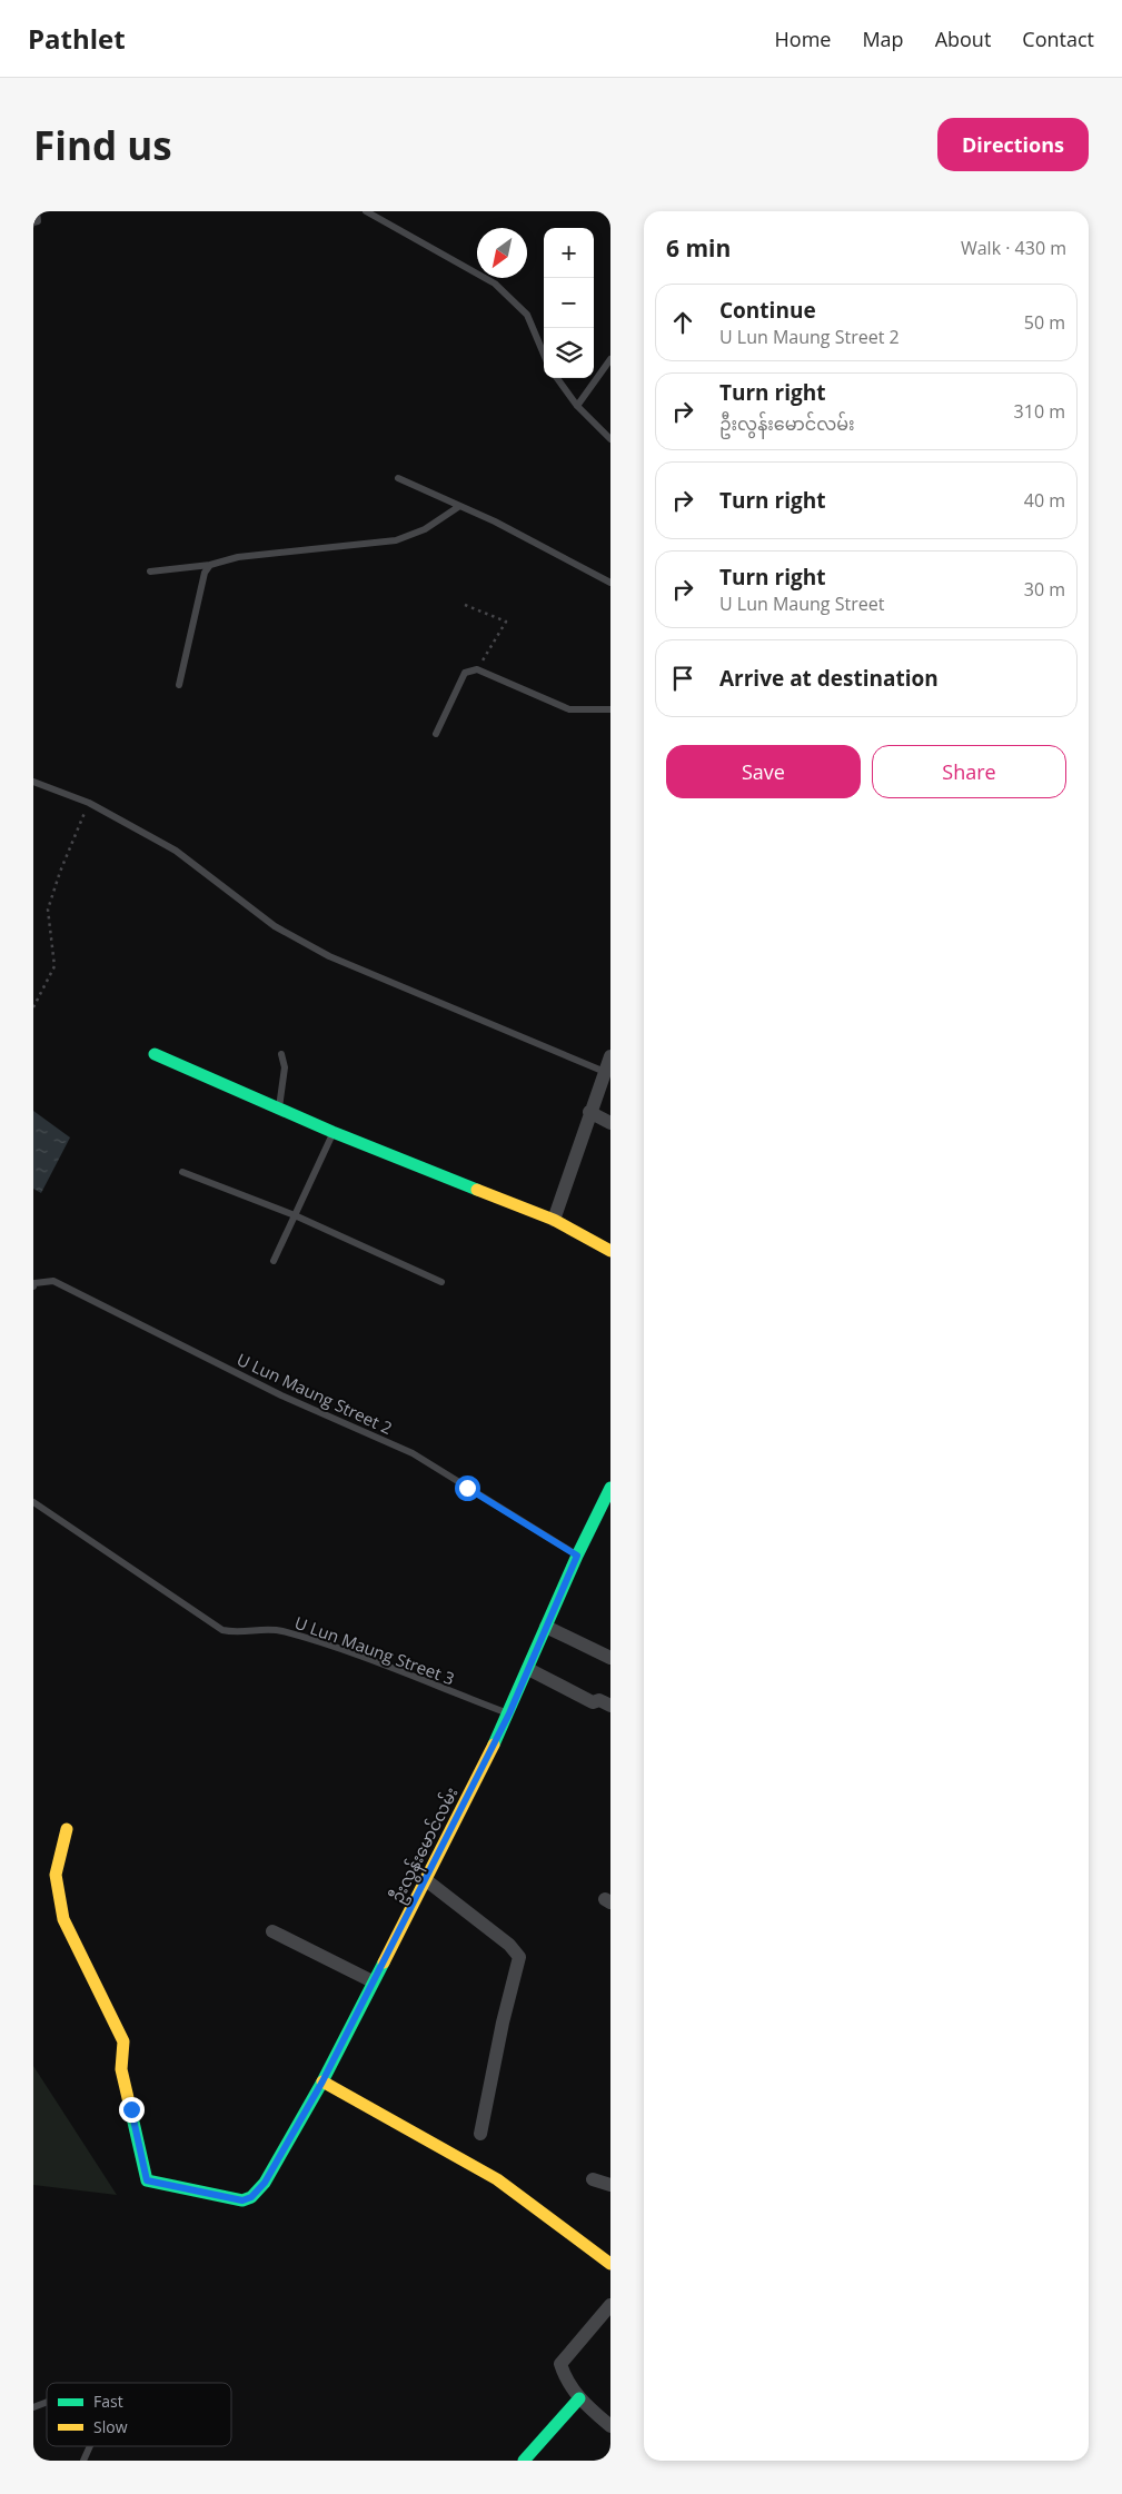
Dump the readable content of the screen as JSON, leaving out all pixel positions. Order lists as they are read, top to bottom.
{
  "streets": {
    "street": ["ဦးလွန်းမောင်လမ်း"],
    "lane": ["U Lun Maung Street 2", "U Lun Maung Street 3"]
  },
  "crossings": [
    ["U Lun Maung Street 2", "ဦးလွန်းမောင်လမ်း"],
    ["U Lun Maung Street 3", "ဦးလွန်းမောင်လမ်း"]
  ],
  "legend": ["Fast", "Slow"],
  "north": "bottom left",
  "page": {
    "header": "Pathlet",
    "nav": [
      "Home",
      "Map",
      "About",
      "Contact"
    ],
    "buttons": [
      "Directions",
      ["Save", "Share"]
    ],
    "title": "Find us",
    "heading": ["6 min", "Walk · 430 m"],
    "map_buttons": ["+", "−"],
    "list": [
      ["Continue", "U Lun Maung Street 2", "50 m"],
      ["Turn right", "ဦးလွန်းမောင်လမ်း", "310 m"],
      ["Turn right", "40 m"],
      ["Turn right", "U Lun Maung Street", "30 m"],
      "Arrive at destination"
    ]
  }
}
